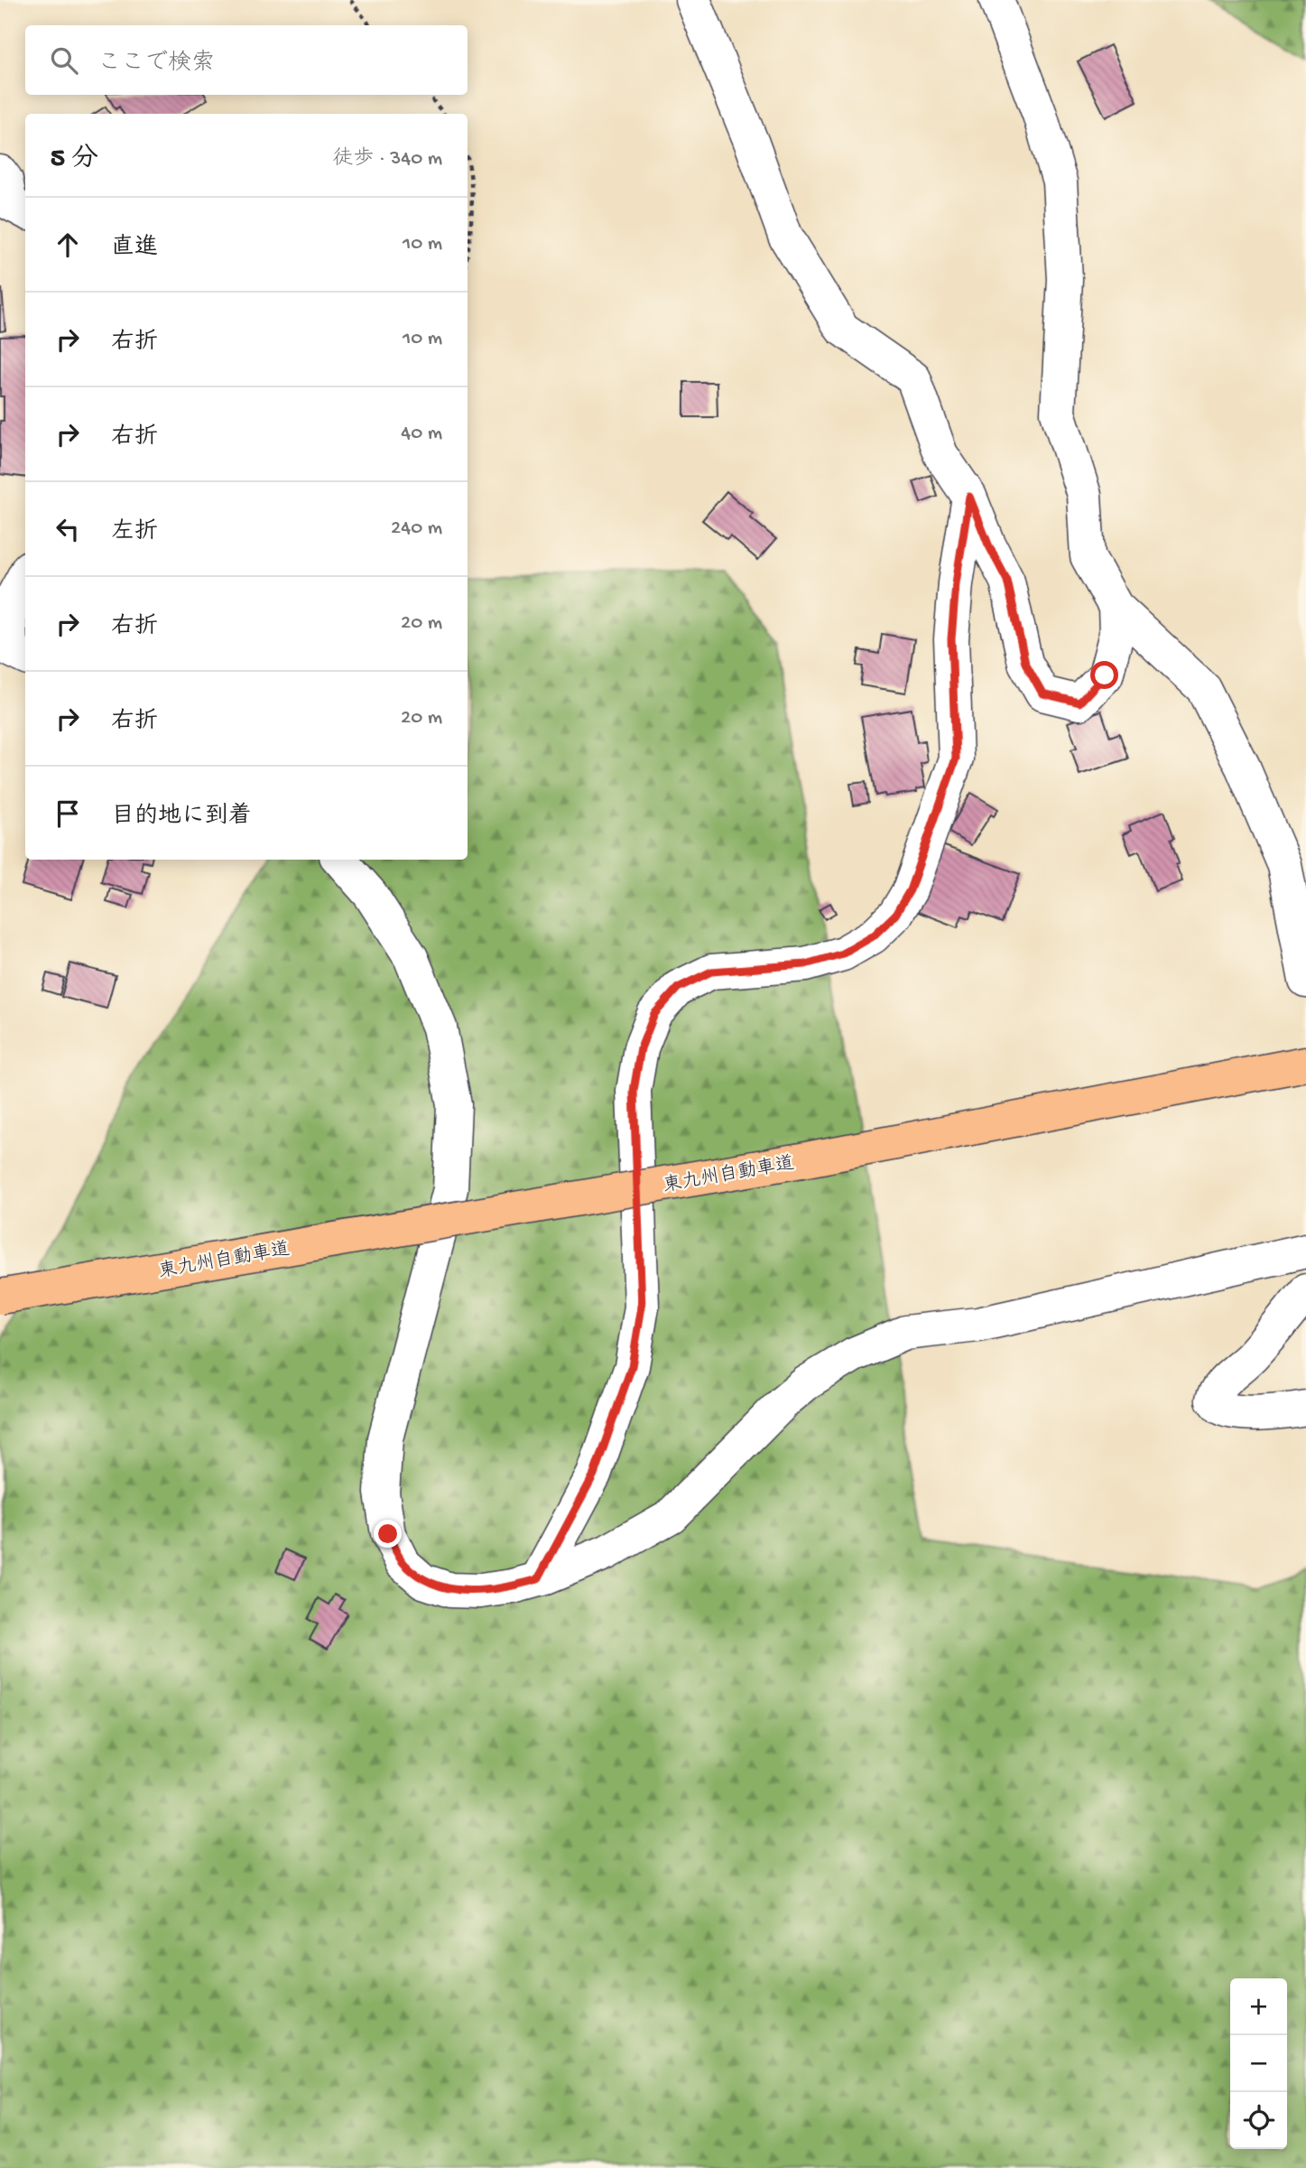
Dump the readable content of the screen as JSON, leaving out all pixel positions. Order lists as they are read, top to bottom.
{
  "streets": {
    "highway": ["東九州自動車道"]
  },
  "page": {
    "search": "ここで検索",
    "heading": ["5 分", "徒歩 · 340 m"],
    "list": [
      ["直進", "10 m"],
      ["右折", "10 m"],
      ["右折", "40 m"],
      ["左折", "240 m"],
      ["右折", "20 m"],
      ["右折", "20 m"],
      "目的地に到着"
    ],
    "map_buttons": ["+", "−"]
  }
}
